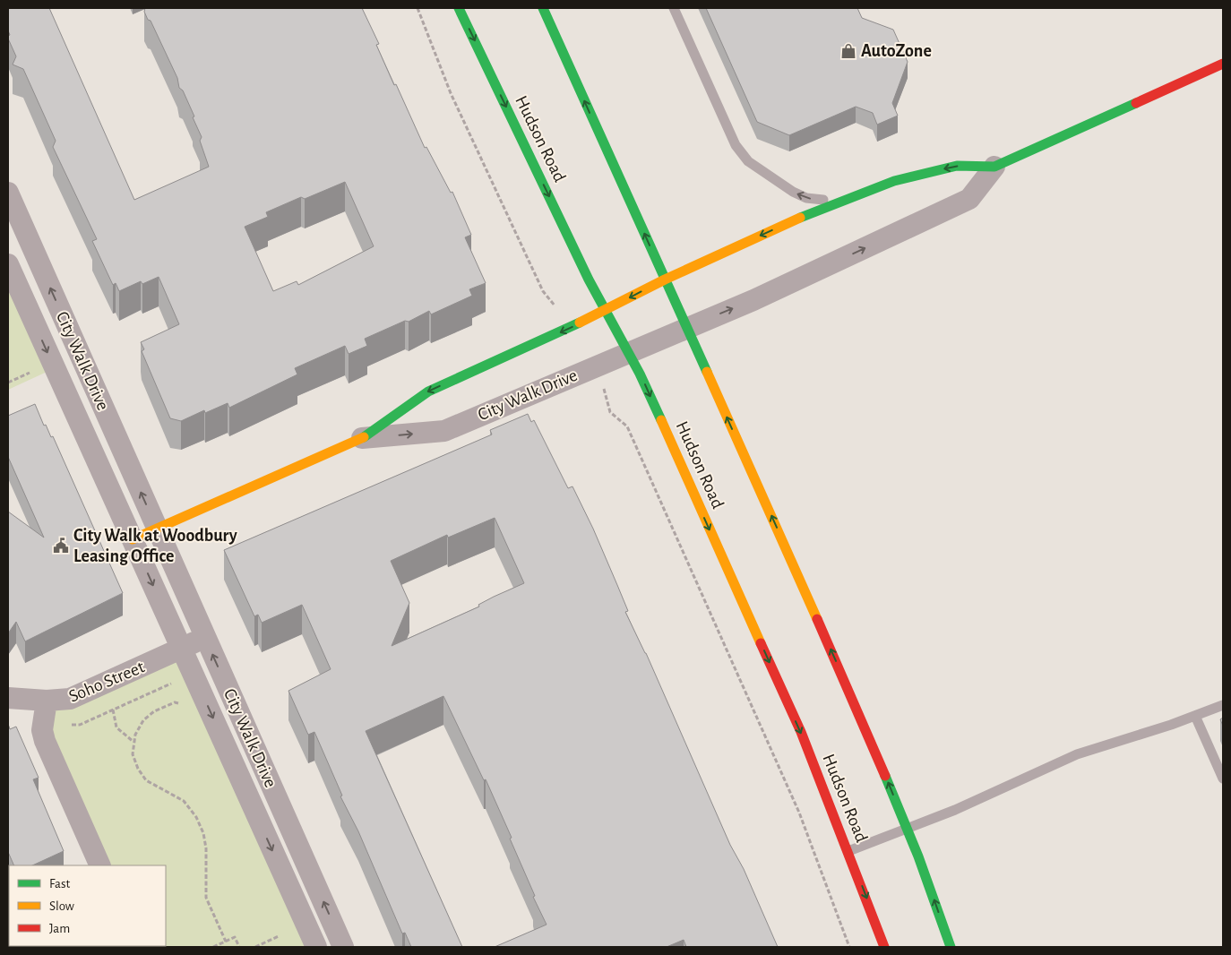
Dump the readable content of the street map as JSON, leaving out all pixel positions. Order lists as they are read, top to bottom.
{
  "streets": {
    "street": ["Hudson Road", "City Walk Drive", "Soho Street"]
  },
  "crossings": [
    ["Hudson Road", "City Walk Drive"],
    ["City Walk Drive", "Soho Street"]
  ],
  "places": {
    "shop": ["AutoZone"],
    "public building": ["City Walk at Woodbury Leasing Office"]
  },
  "legend": ["Fast", "Slow", "Jam"]
}
